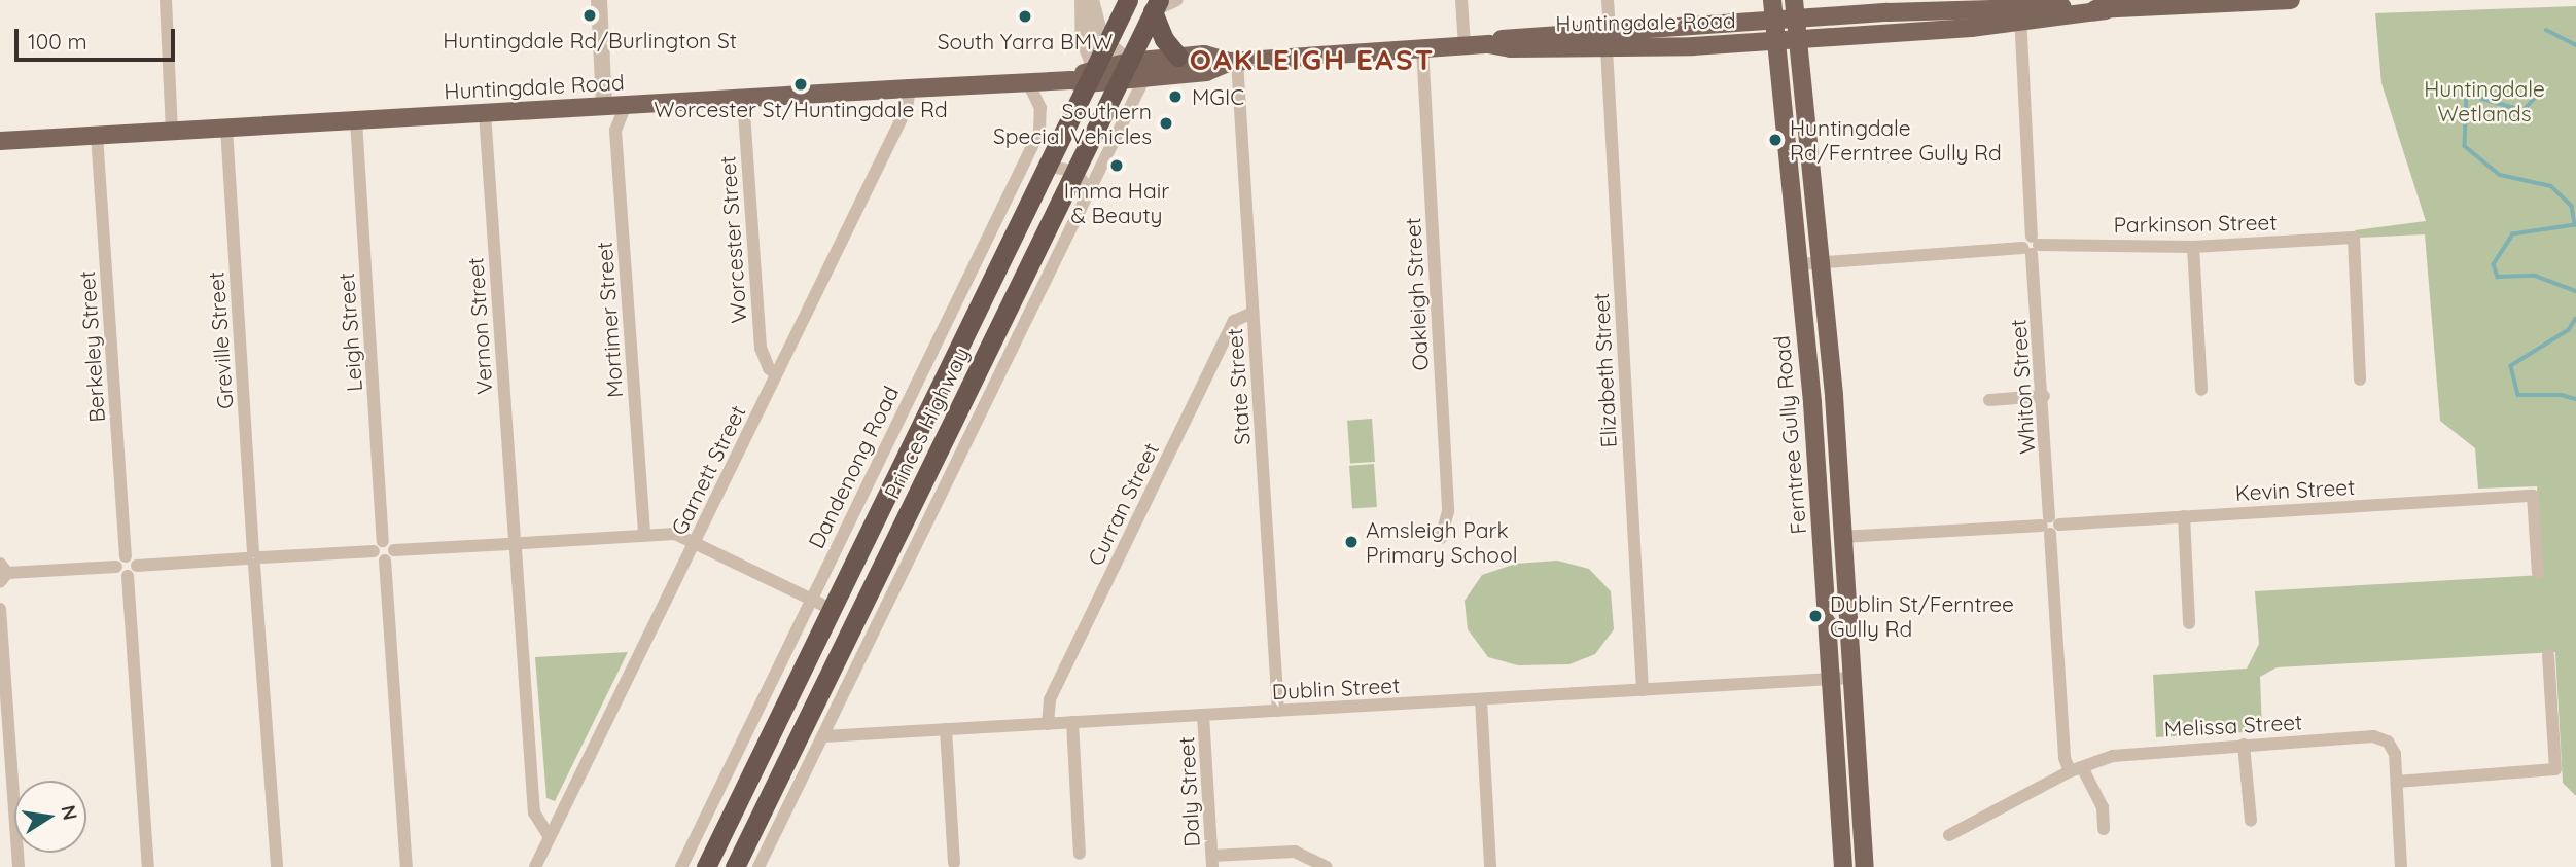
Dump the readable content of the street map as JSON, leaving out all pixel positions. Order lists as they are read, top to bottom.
{
  "streets": {
    "highway": ["Princes Highway"],
    "main road": ["Huntingdale Road", "Ferntree Gully Road"],
    "street": [
      "Parkinson Street",
      "Worcester Street",
      "Oakleigh Street",
      "Mortimer Street",
      "Vernon Street",
      "Leigh Street",
      "Greville Street",
      "Berkeley Street",
      "Elizabeth Street",
      "State Street",
      "Whiton Street",
      "Dandenong Road",
      "Garnett Street",
      "Kevin Street",
      "Curran Street",
      "Dublin Street",
      "Melissa Street",
      "Daly Street"
    ]
  },
  "crossings": [
    ["Huntingdale Road", "Worcester Street"],
    ["Huntingdale Road", "Oakleigh Street"],
    ["Huntingdale Road", "Mortimer Street"],
    ["Huntingdale Road", "Vernon Street"],
    ["Huntingdale Road", "Leigh Street"],
    ["Huntingdale Road", "Greville Street"],
    ["Huntingdale Road", "Berkeley Street"],
    ["Huntingdale Road", "Elizabeth Street"],
    ["Huntingdale Road", "State Street"],
    ["Huntingdale Road", "Whiton Street"],
    ["Huntingdale Road", "Princes Highway"],
    ["Huntingdale Road", "Ferntree Gully Road"],
    ["Huntingdale Road", "Dandenong Road"],
    ["Huntingdale Road", "Garnett Street"],
    ["Parkinson Street", "Whiton Street"],
    ["Parkinson Street", "Ferntree Gully Road"],
    ["Worcester Street", "Garnett Street"],
    ["Vernon Street", "Garnett Street"],
    ["Elizabeth Street", "Dublin Street"],
    ["State Street", "Curran Street"],
    ["State Street", "Dublin Street"],
    ["Whiton Street", "Kevin Street"],
    ["Whiton Street", "Melissa Street"],
    ["Ferntree Gully Road", "Kevin Street"],
    ["Ferntree Gully Road", "Dublin Street"],
    ["Curran Street", "Dublin Street"],
    ["Dublin Street", "Daly Street"]
  ],
  "districts": ["OAKLEIGH EAST"],
  "parks": ["Huntingdale Wetlands"],
  "places": [
    "Huntingdale Rd/Burlington St",
    "South Yarra BMW",
    "Worcester St/Huntingdale Rd",
    "MGIC",
    "Southern Special Vehicles",
    "Huntingdale Rd/Ferntree Gully Rd",
    "Imma Hair & Beauty",
    "Amsleigh Park Primary School",
    "Dublin St/Ferntree Gully Rd"
  ],
  "scale_bar": "100 m",
  "north": "right"
}
